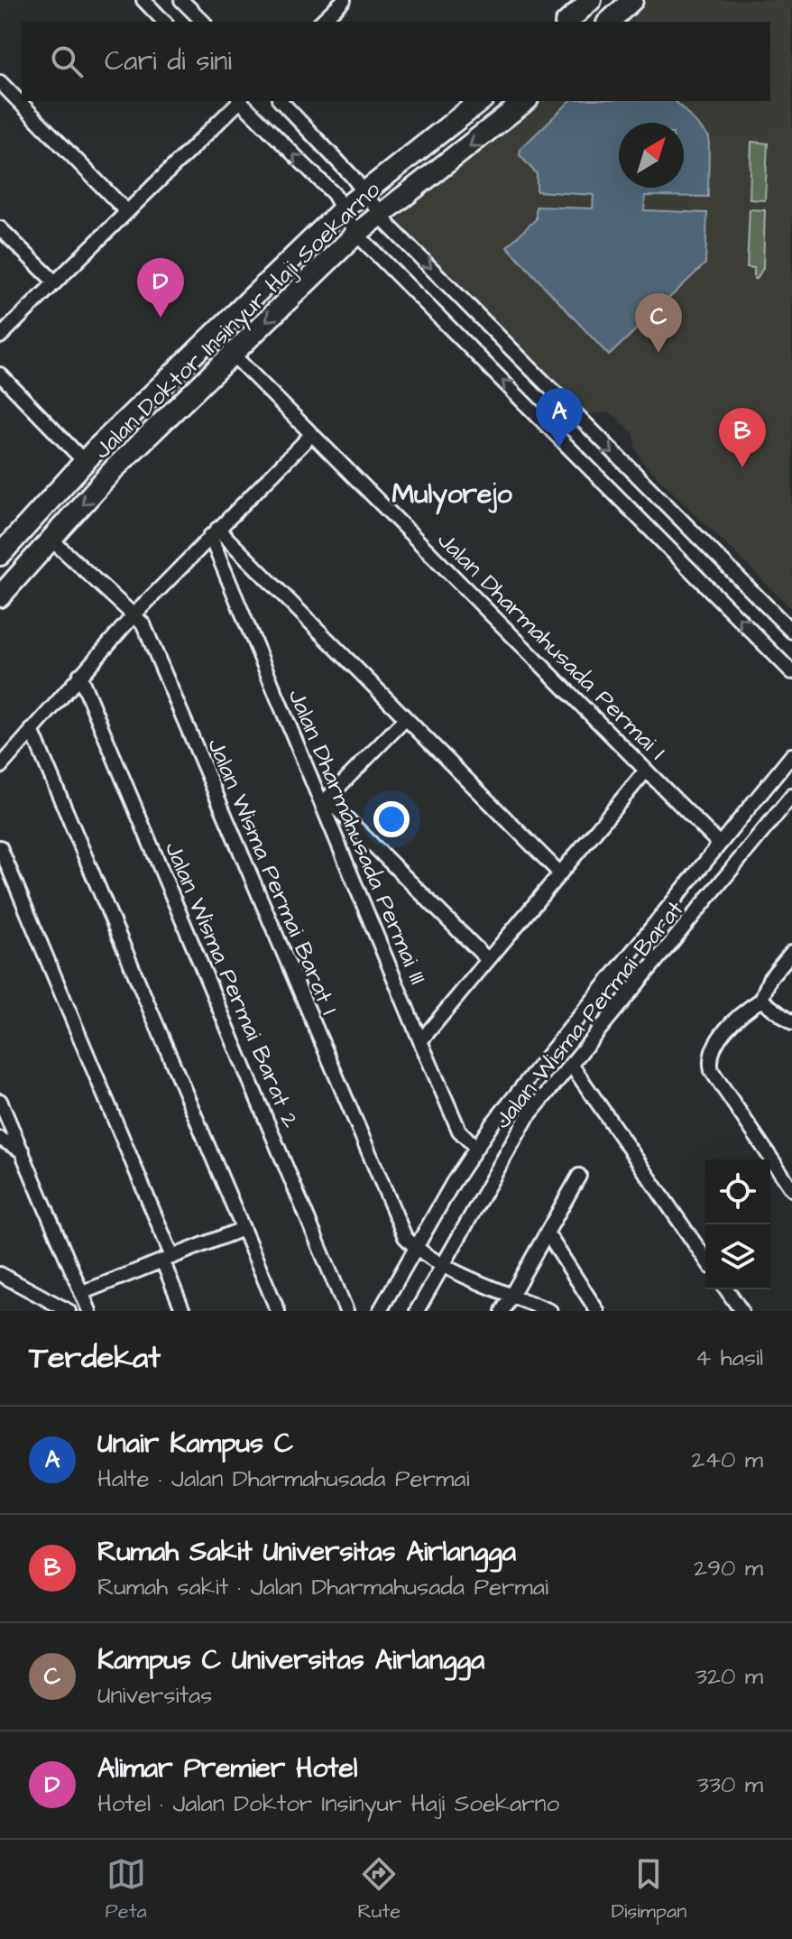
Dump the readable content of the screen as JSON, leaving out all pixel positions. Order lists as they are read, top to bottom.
{
  "streets": {
    "main road": ["Jalan Doktor Insinyur Haji Soekarno"],
    "street": [
      "Jalan Dharmahusada Permai I",
      "Jalan Dharmahusada Permai III",
      "Jalan Wisma Permai Barat I",
      "Jalan Wisma Permai Barat 2",
      "Jalan Wisma Permai Barat"
    ]
  },
  "crossings": [
    ["Jalan Doktor Insinyur Haji Soekarno", "Jalan Dharmahusada Permai I"],
    ["Jalan Doktor Insinyur Haji Soekarno", "Jalan Wisma Permai Barat I"]
  ],
  "districts": ["Mulyorejo"],
  "north": "top right",
  "page": {
    "search": "Cari di sini",
    "pins": [
      "D",
      "C",
      "A",
      "B"
    ],
    "heading": ["Terdekat", "4 hasil"],
    "list": [
      {
        "mark": "A",
        "name": "Unair Kampus C",
        "note": "Halte · Jalan Dharmahusada Permai",
        "value": "240 m"
      },
      {
        "mark": "B",
        "name": "Rumah Sakit Universitas Airlangga",
        "note": "Rumah sakit · Jalan Dharmahusada Permai",
        "value": "290 m"
      },
      {
        "mark": "C",
        "name": "Kampus C Universitas Airlangga",
        "note": "Universitas",
        "value": "320 m"
      },
      {
        "mark": "D",
        "name": "Alimar Premier Hotel",
        "note": "Hotel · Jalan Doktor Insinyur Haji Soekarno",
        "value": "330 m"
      }
    ],
    "nav": ["Peta", "Rute", "Disimpan"]
  }
}
